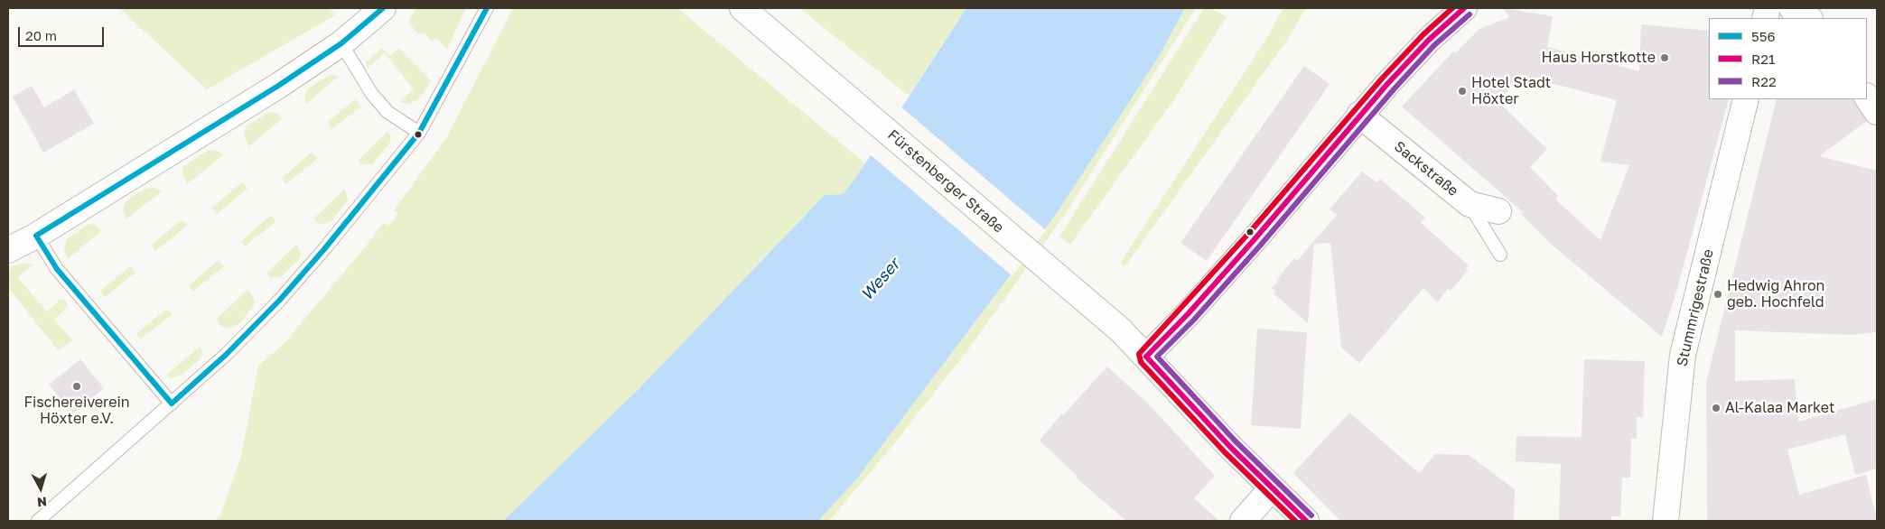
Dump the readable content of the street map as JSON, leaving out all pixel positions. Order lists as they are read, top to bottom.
{
  "streets": {
    "main road": ["Sackstraße", "Fürstenberger Straße", "Stummrigestraße"]
  },
  "water": ["Weser"],
  "places": [
    "Haus Horstkotte",
    "Hotel Stadt Höxter",
    "Hedwig Ahron geb. Hochfeld",
    "Fischereiverein Höxter e.V.",
    "Al-Kalaa Market"
  ],
  "lines": ["transit line 556", "transit line R21", "transit line R22"],
  "legend": ["556", "R21", "R22"],
  "scale_bar": "20 m",
  "north": "bottom"
}
